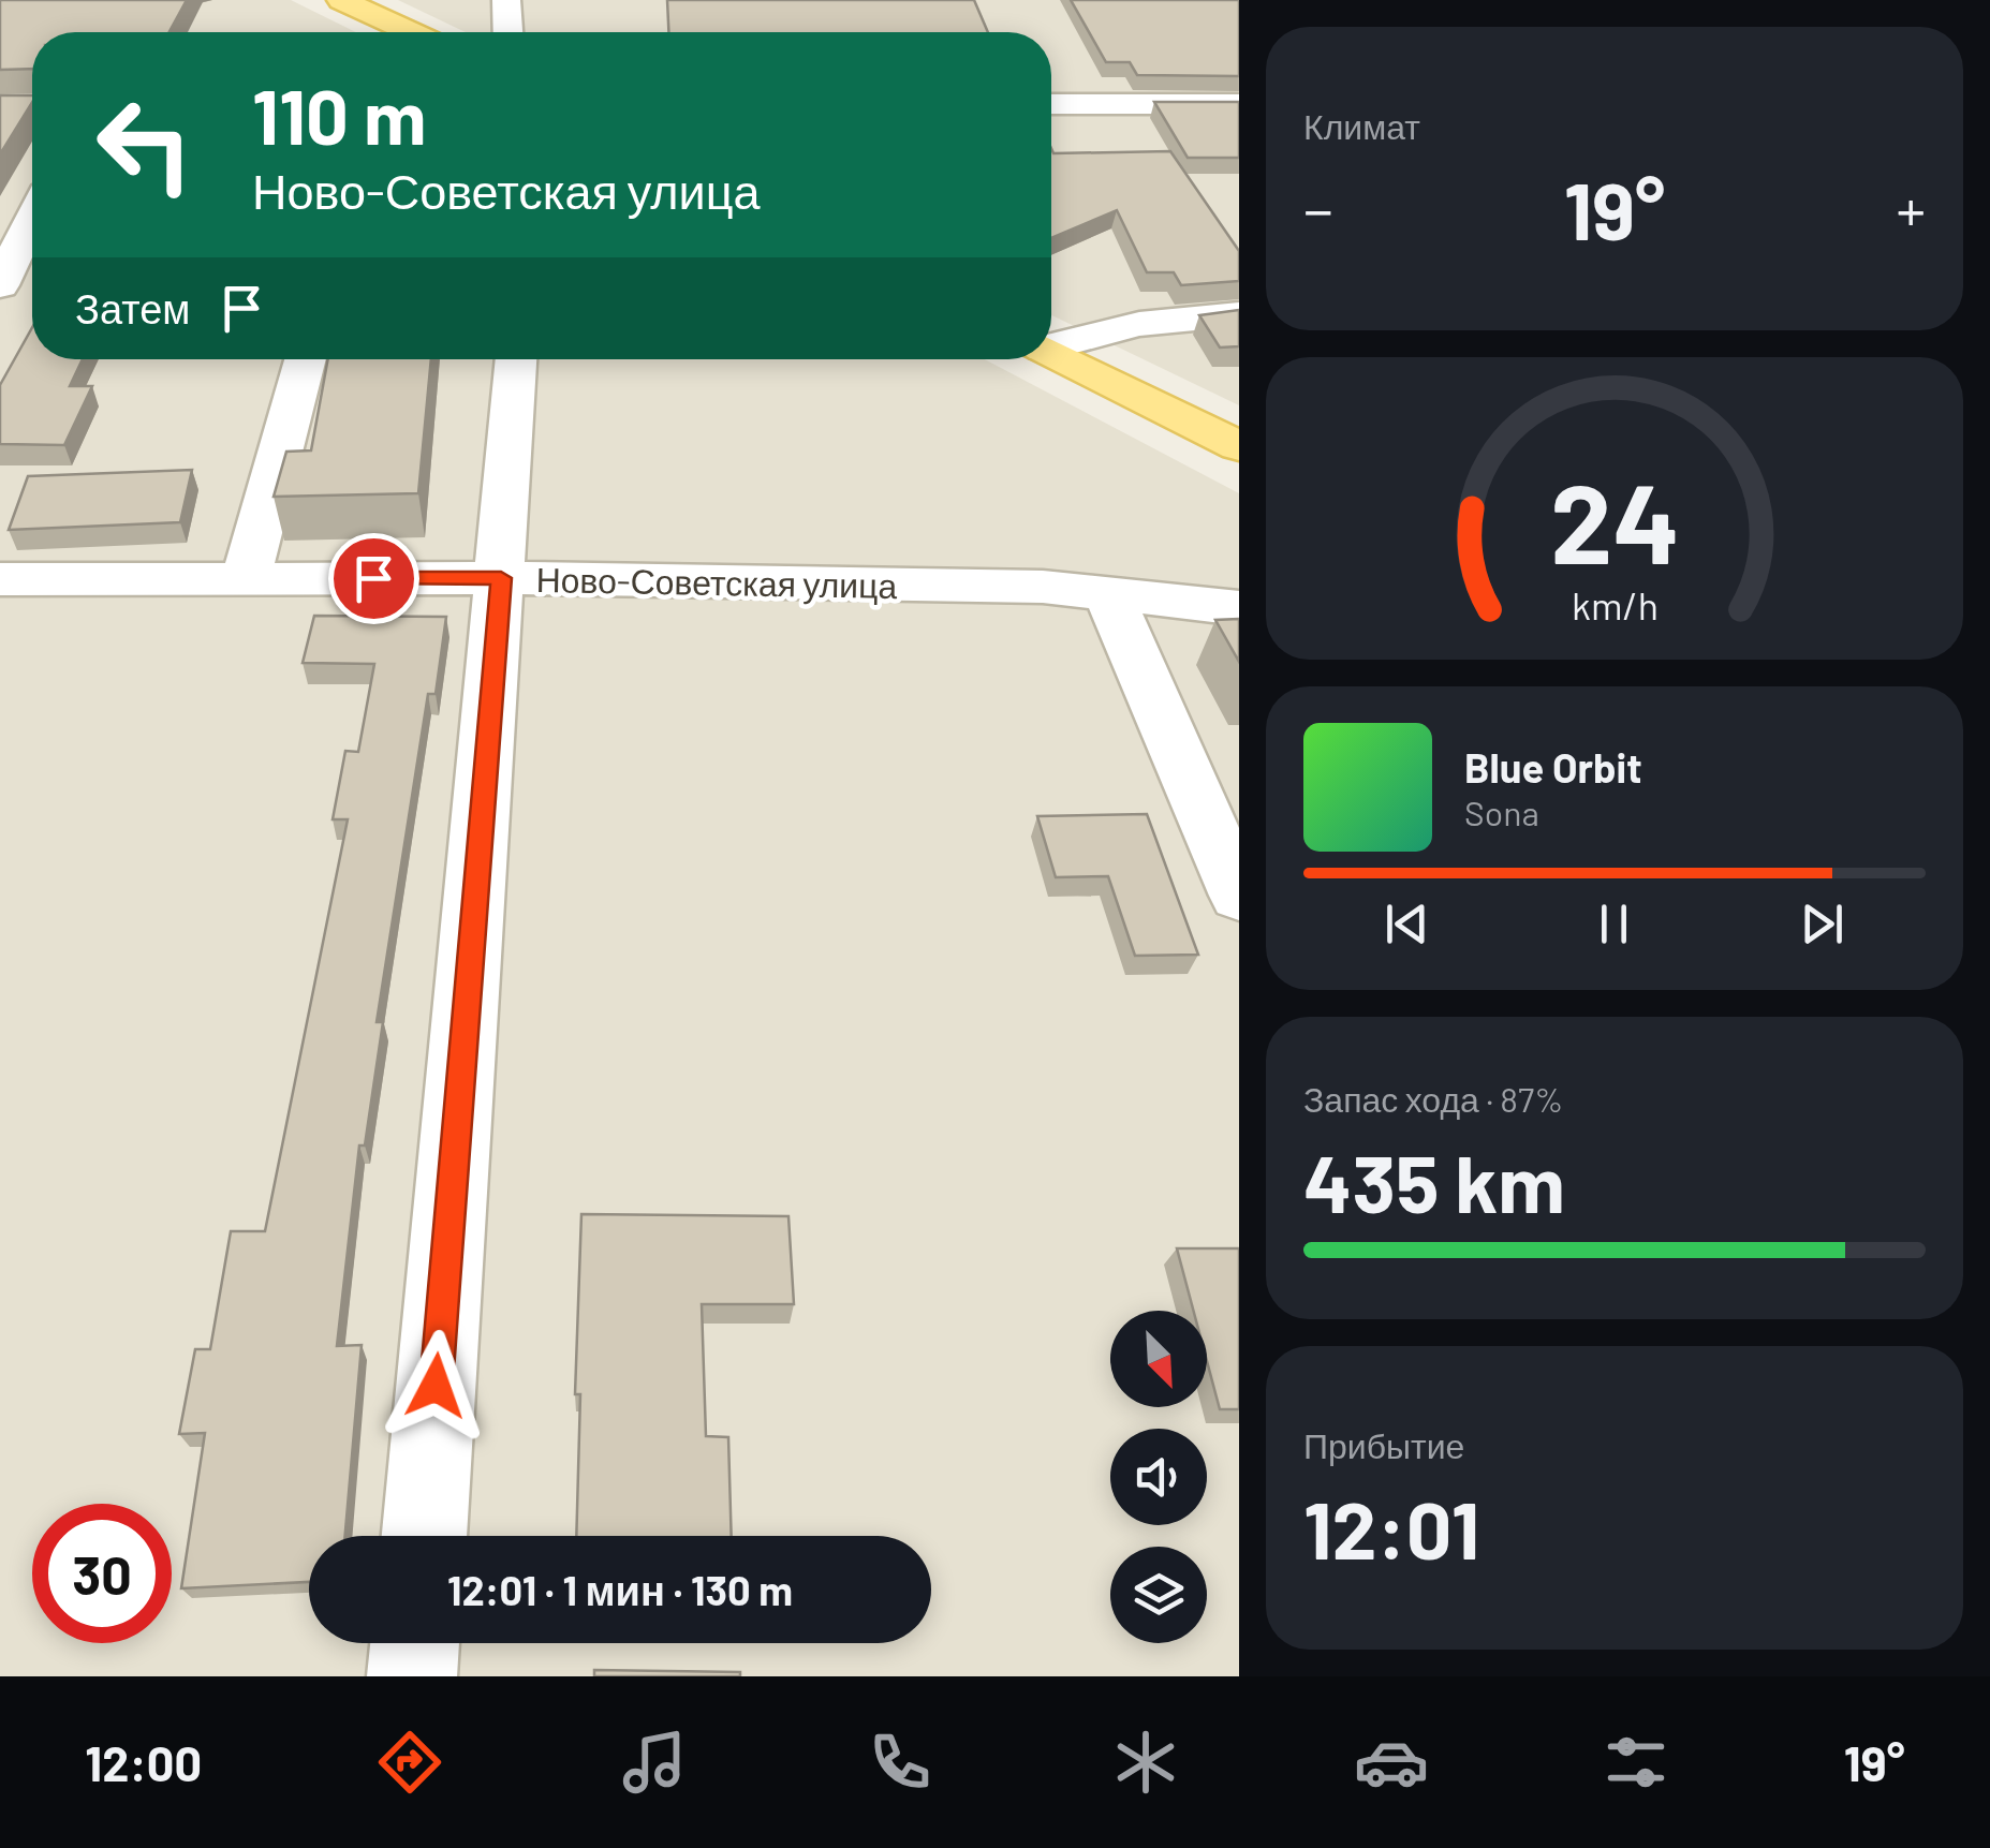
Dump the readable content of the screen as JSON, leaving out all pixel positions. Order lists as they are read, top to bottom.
{
  "streets": {
    "street": ["Ново-Советская улица"]
  },
  "north": "bottom right",
  "page": {
    "tile": [
      "Климат",
      ["Запас хода · 87%", "435 km"],
      ["Прибытие", "12:01"]
    ],
    "turn": ["110 m", "Ново-Советская улица"],
    "heat": ["−", "19°", "+"],
    "then": "Затем",
    "song": ["Blue Orbit", "Sona"],
    "limit": "30",
    "trip": "12:01 · 1 мин · 130 m",
    "tabs": ["12:00", "19°"],
    "gauge": ["24", "km/h"]
  }
}
